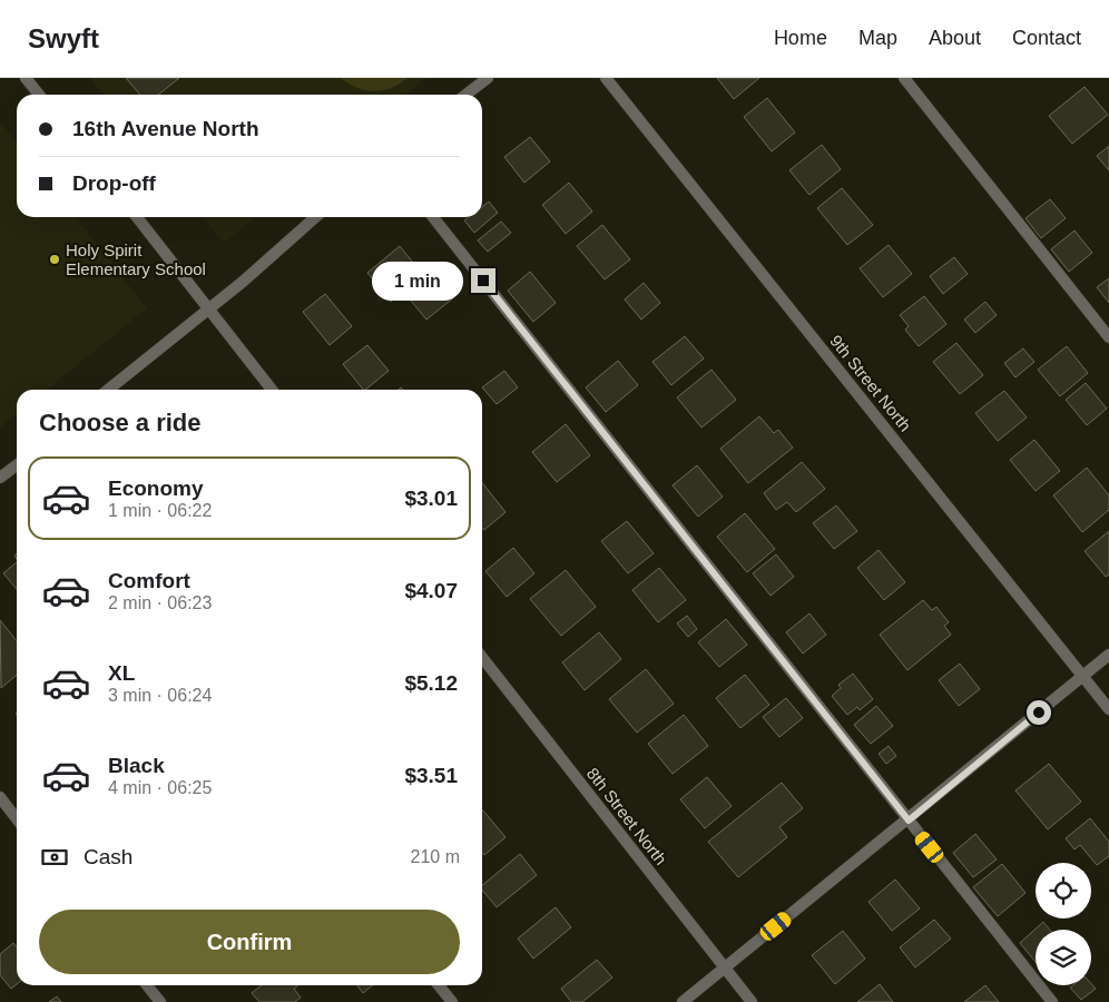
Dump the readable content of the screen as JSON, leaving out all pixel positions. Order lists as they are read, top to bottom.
{
  "streets": {
    "street": ["9th Street North", "8th Street North"]
  },
  "places": ["Holy Spirit Elementary School"],
  "page": {
    "header": "Swyft",
    "nav": [
      "Home",
      "Map",
      "About",
      "Contact"
    ],
    "banner": ["16th Avenue North", "Drop-off"],
    "bubble": "1 min",
    "heading": "Choose a ride",
    "list": [
      {
        "name": "Economy",
        "note": "1 min · 06:22",
        "value": "$3.01"
      },
      {
        "name": "Comfort",
        "note": "2 min · 06:23",
        "value": "$4.07"
      },
      {
        "name": "XL",
        "note": "3 min · 06:24",
        "value": "$5.12"
      },
      {
        "name": "Black",
        "note": "4 min · 06:25",
        "value": "$3.51"
      }
    ],
    "pay": ["Cash", "210 m"],
    "buttons": "Confirm"
  }
}
